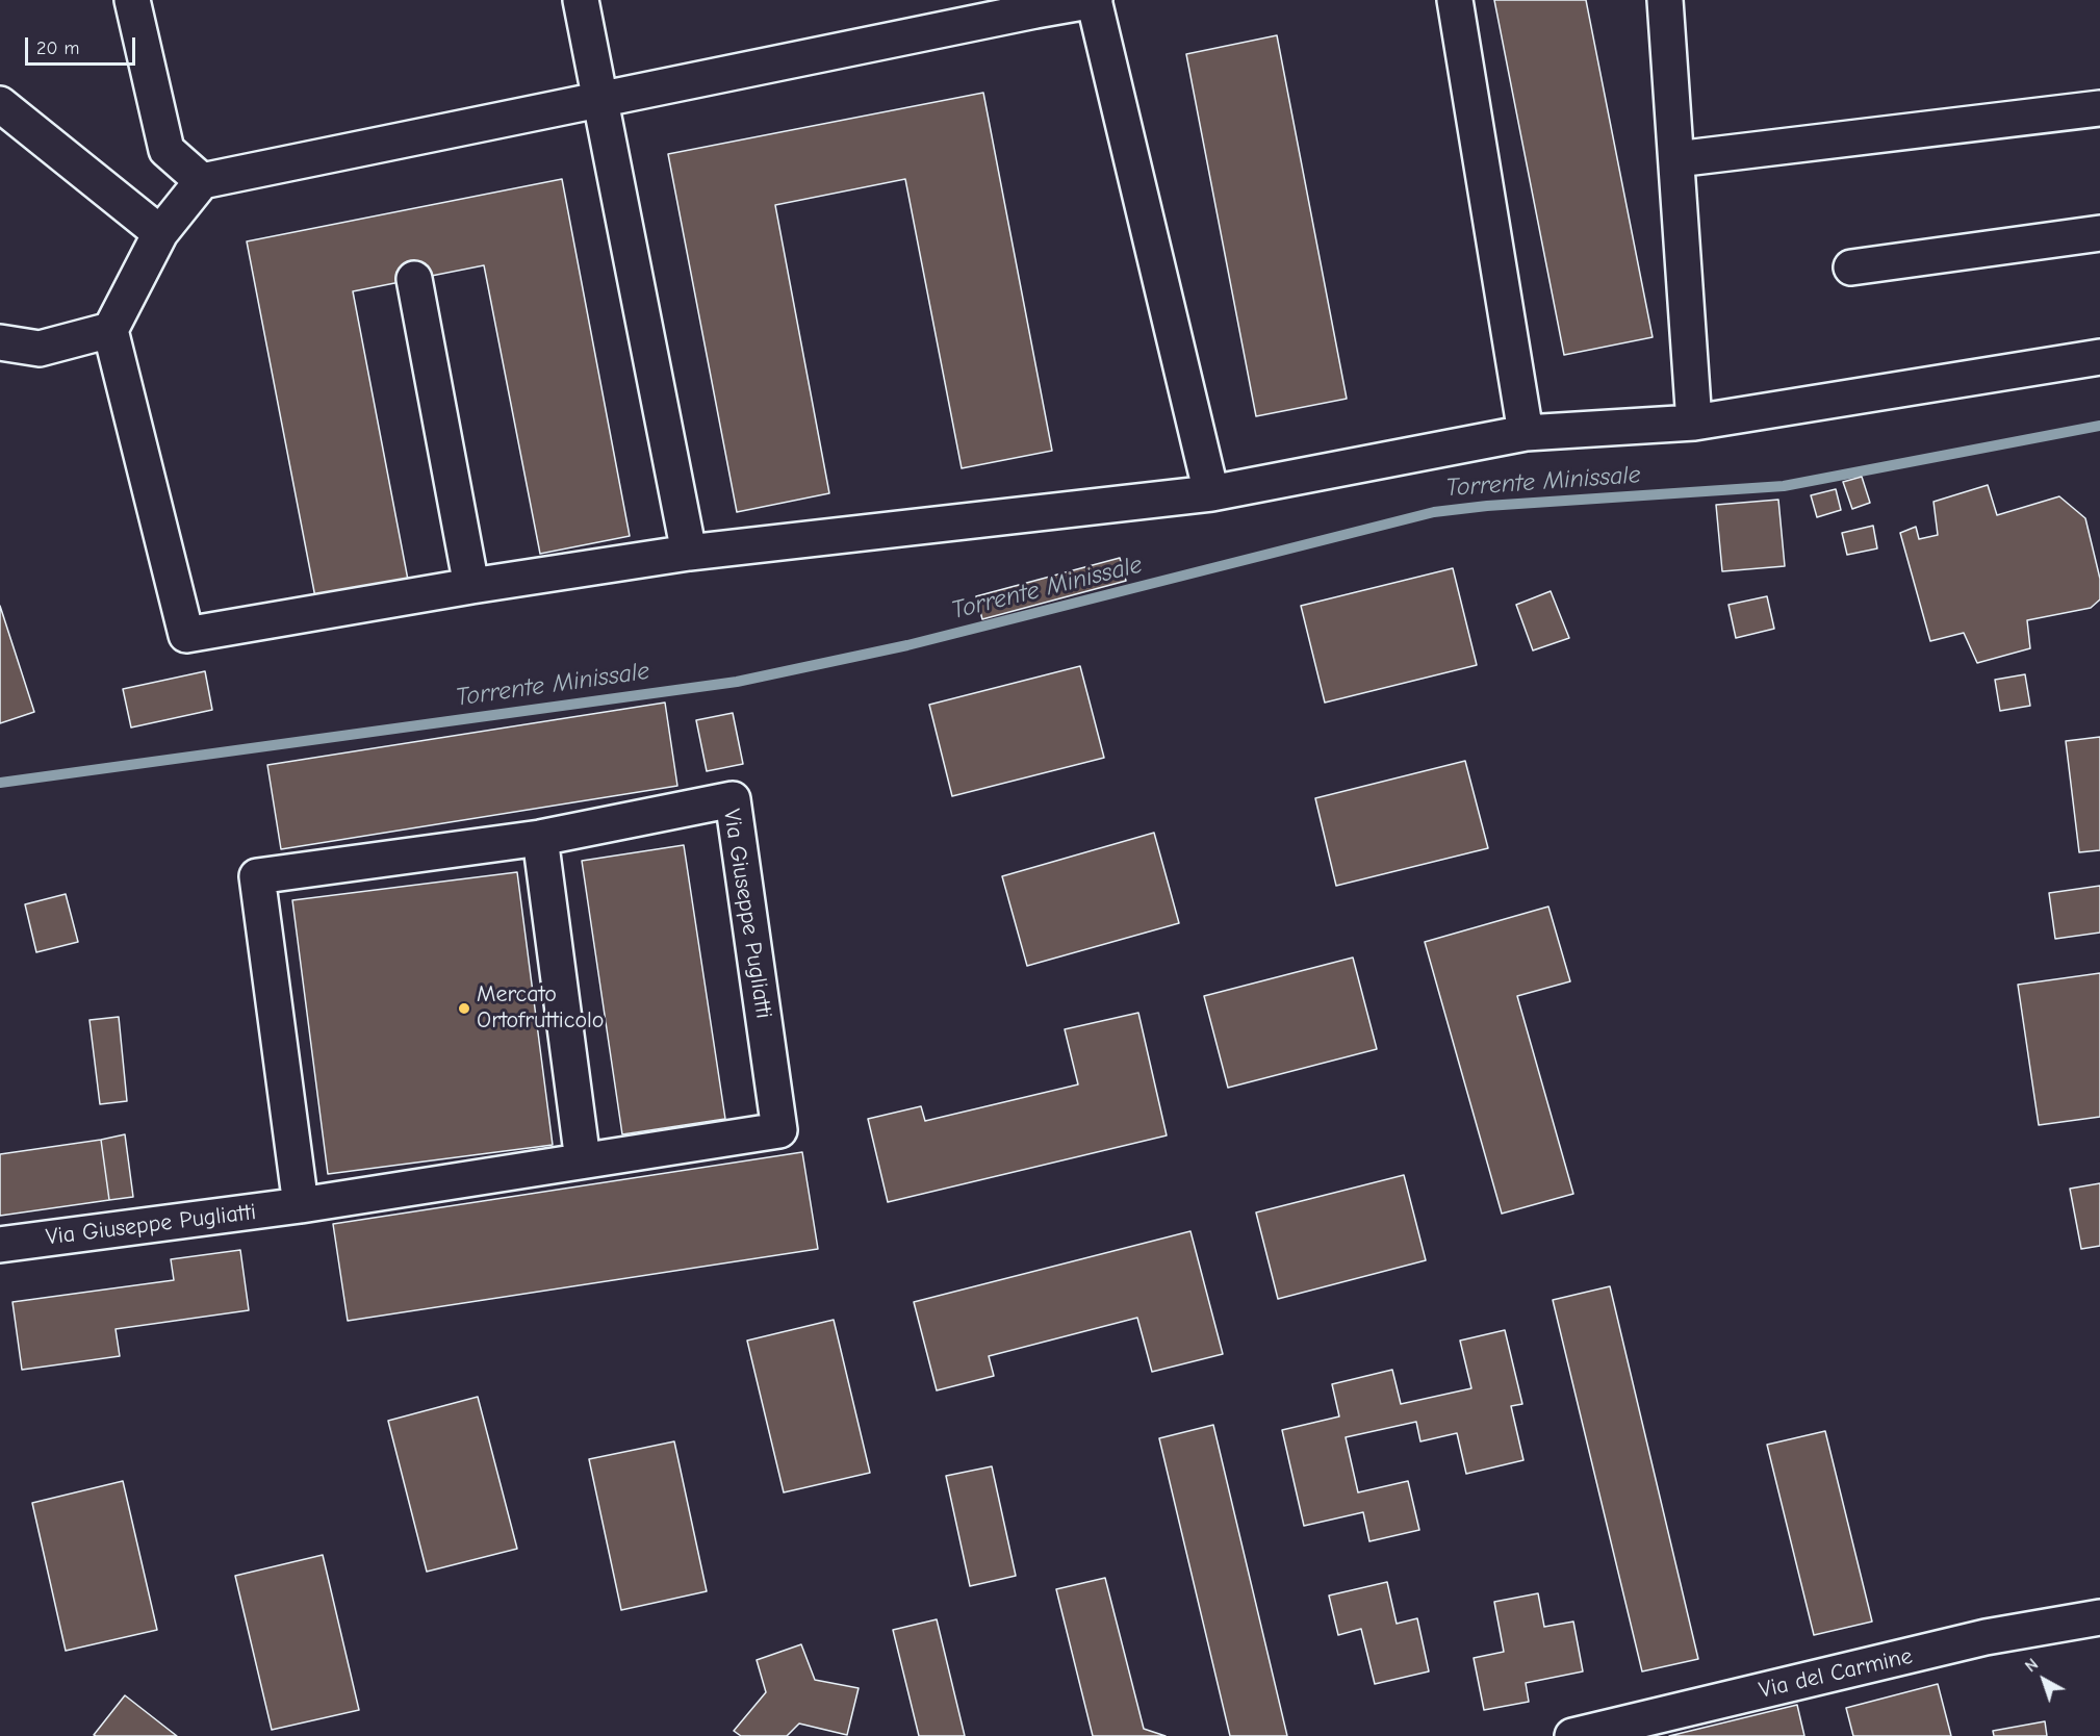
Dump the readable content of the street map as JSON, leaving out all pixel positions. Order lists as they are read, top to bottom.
{
  "streets": {
    "street": ["Via Giuseppe Pugliatti", "Via del Carmine"]
  },
  "water": ["Torrente Minissale"],
  "places": ["Mercato Ortofrutticolo"],
  "scale_bar": "20 m",
  "north": "top left"
}
